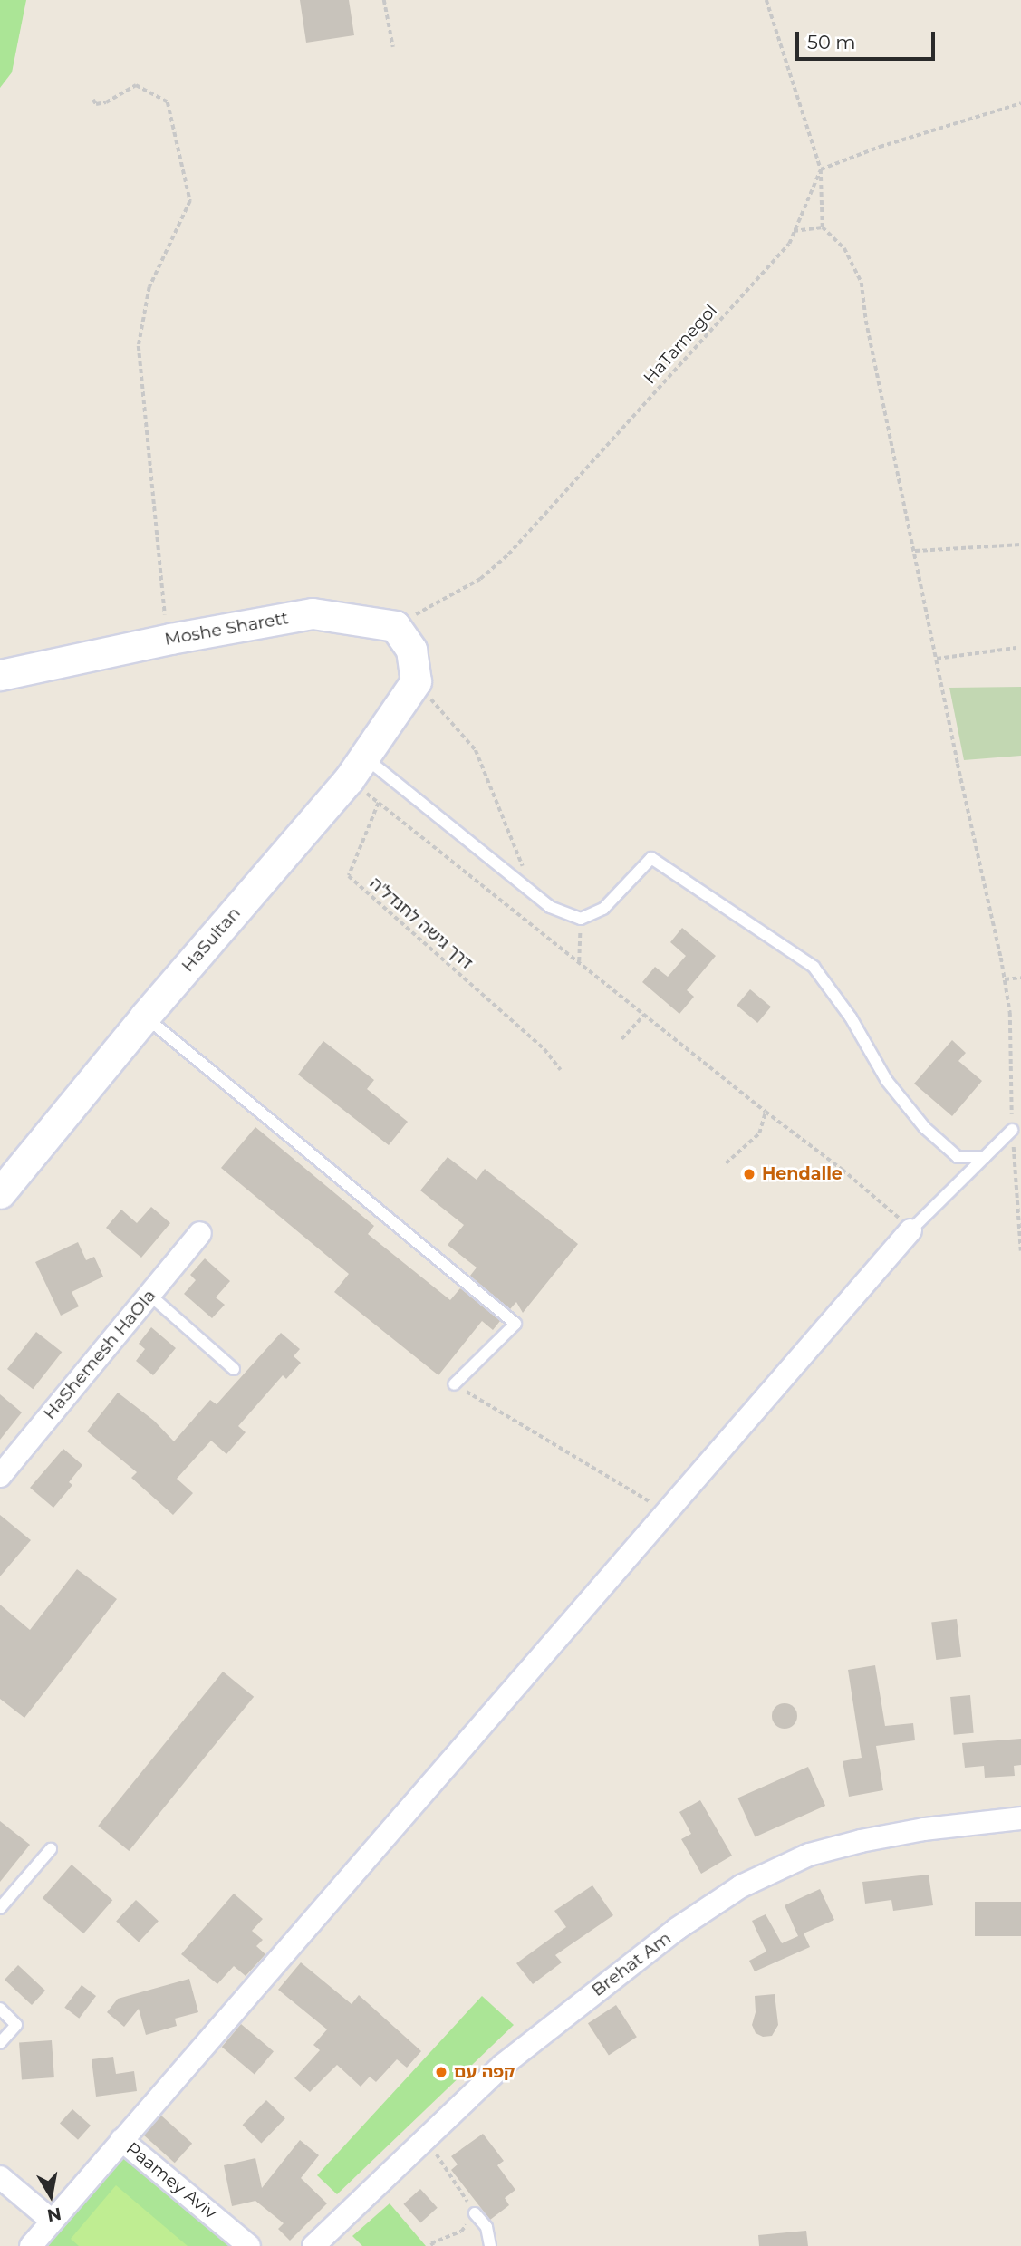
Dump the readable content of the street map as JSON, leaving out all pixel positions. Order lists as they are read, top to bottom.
{
  "streets": {
    "street": [
      "Moshe Sharett",
      "HaSultan",
      "HaShemesh HaOla",
      "Brehat Am",
      "Paamey Aviv"
    ],
    "path": ["HaTarnegol", "דרך גישה לחנדל'ה"]
  },
  "crossings": [
    ["HaTarnegol", "Moshe Sharett"]
  ],
  "places": ["Hendalle", "קפה עם"],
  "scale_bar": "50 m",
  "north": "bottom"
}
